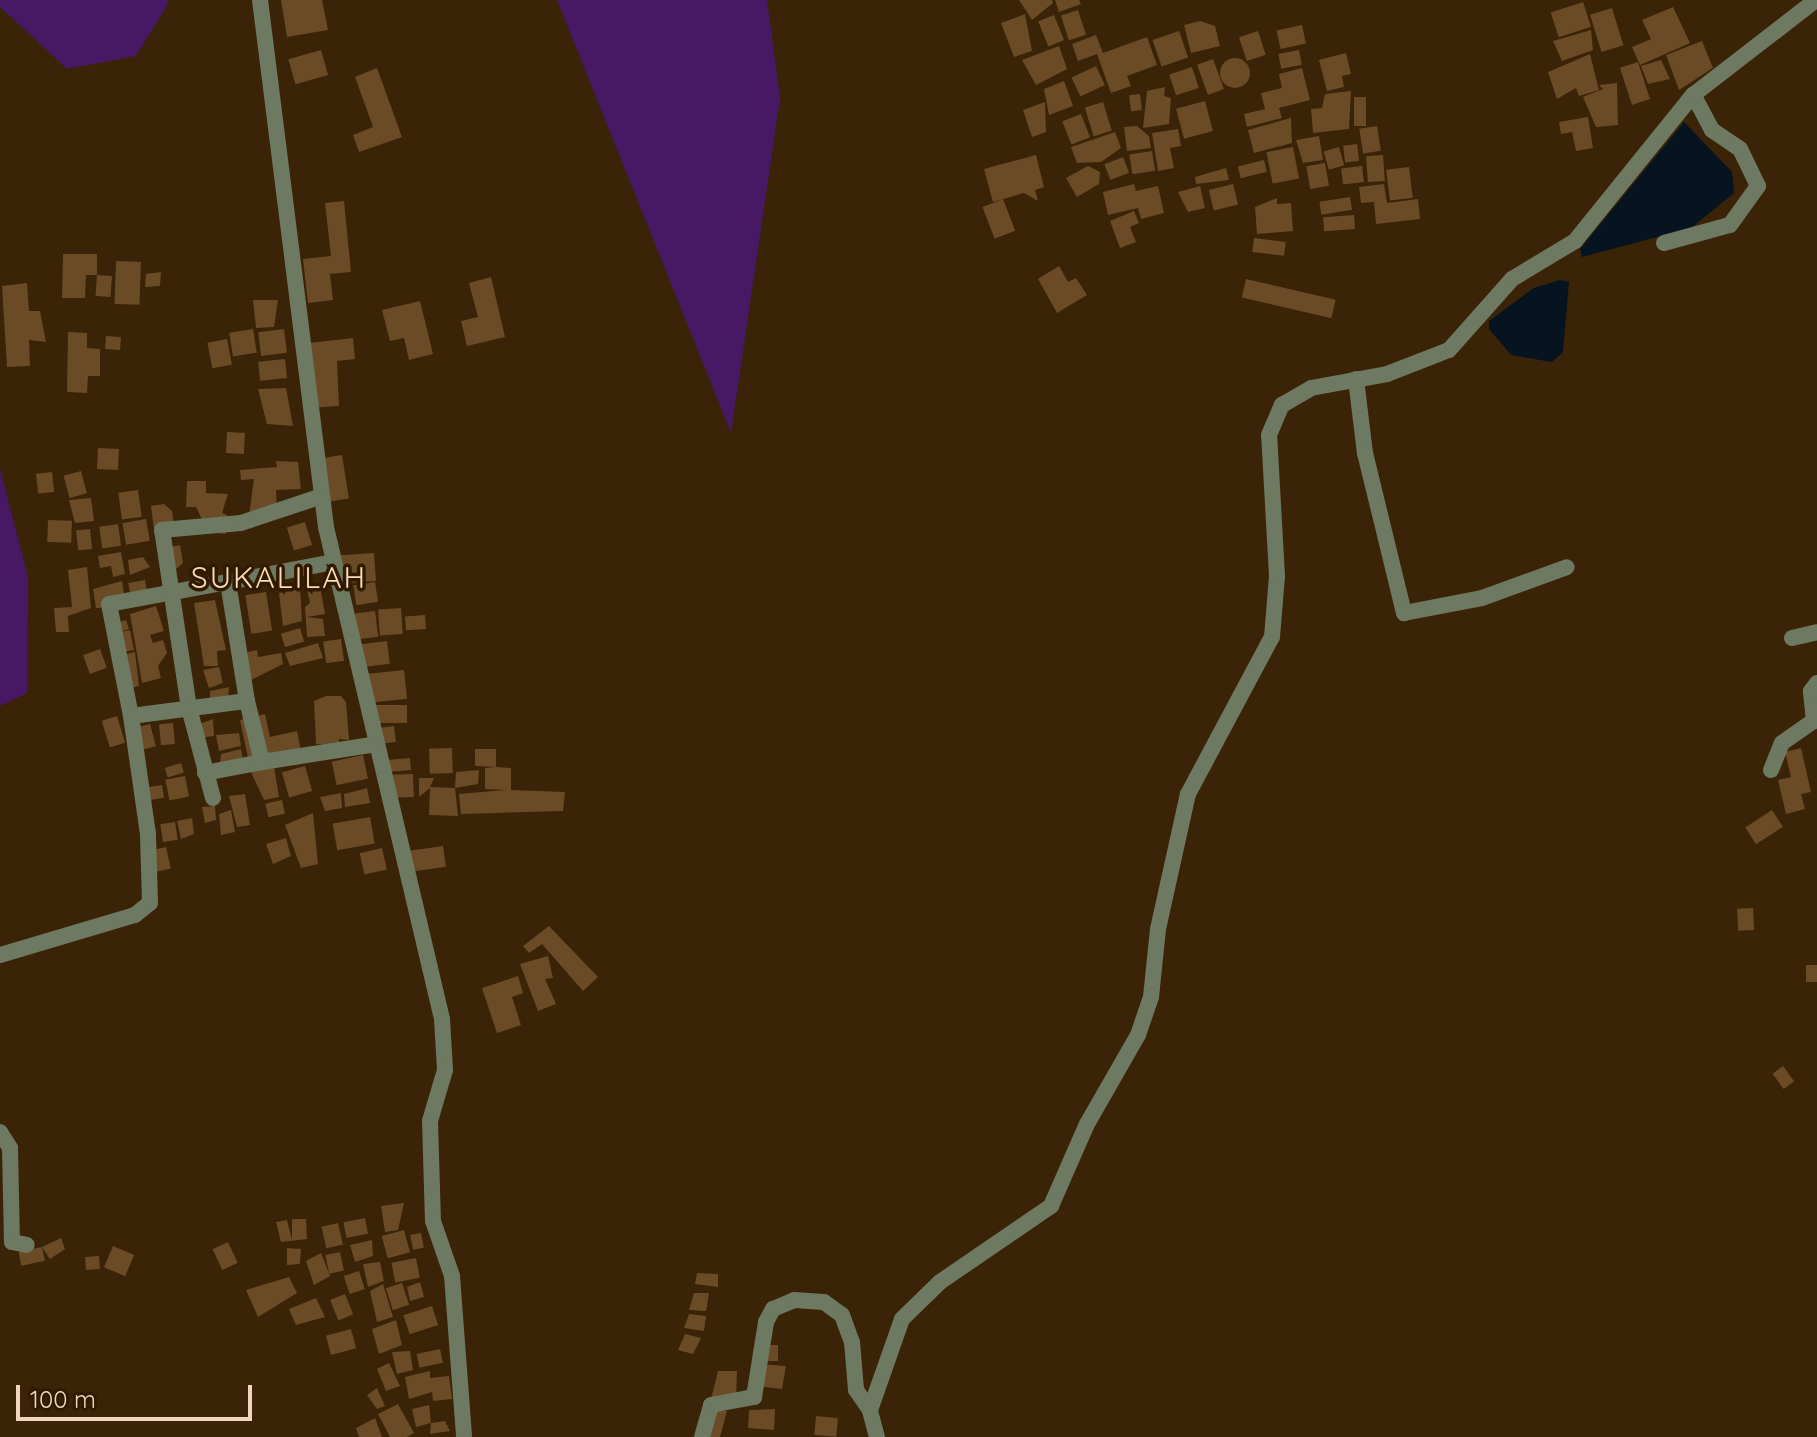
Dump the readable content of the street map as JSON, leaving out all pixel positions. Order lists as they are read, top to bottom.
{
  "districts": ["SUKALILAH"],
  "scale_bar": "100 m"
}
